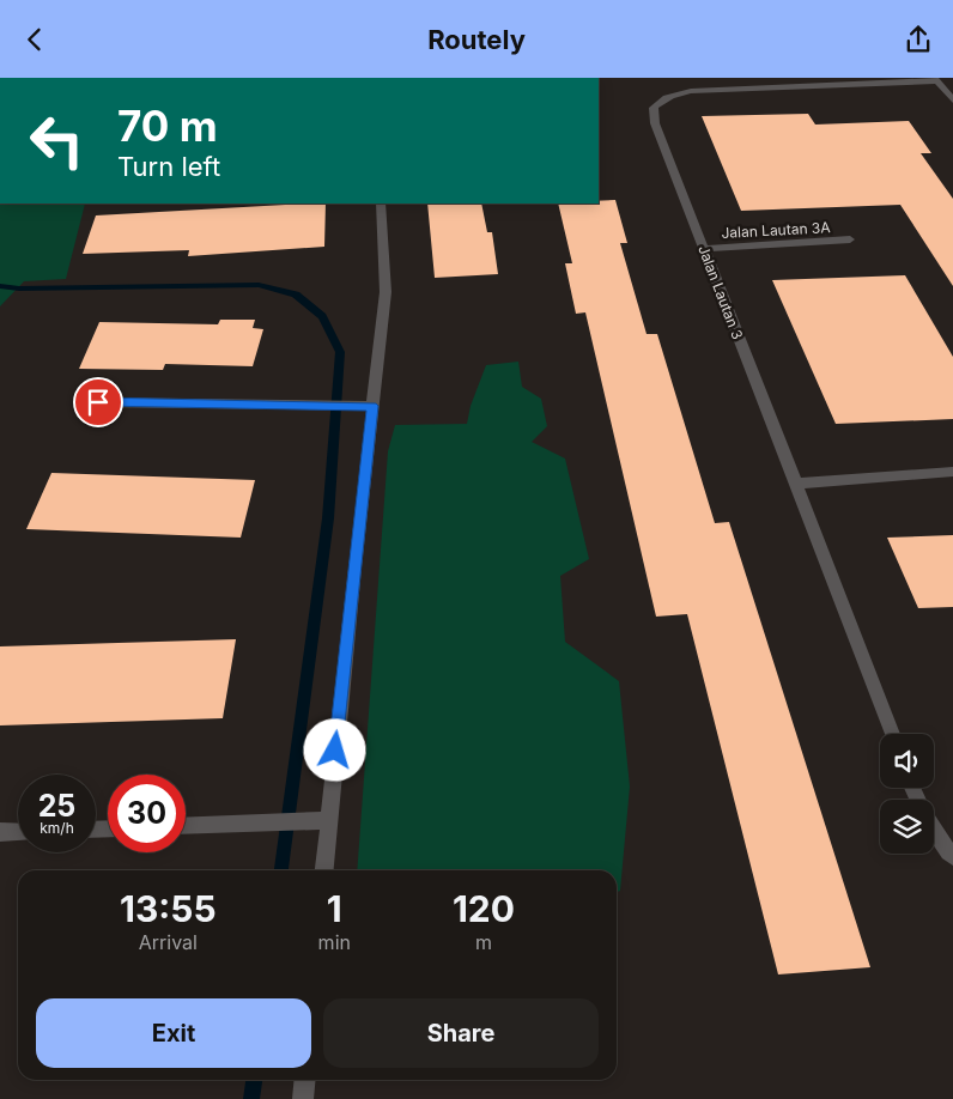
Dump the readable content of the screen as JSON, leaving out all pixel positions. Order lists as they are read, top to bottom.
{
  "streets": {
    "street": ["Jalan Lautan 3A", "Jalan Lautan 3"]
  },
  "crossings": [
    ["Jalan Lautan 3A", "Jalan Lautan 3"]
  ],
  "page": {
    "header": "Routely",
    "turn": ["70 m", "Turn left"],
    "speed": "25 km/h",
    "limit": "30",
    "eta": [
      "13:55",
      "Arrival",
      "1",
      "min",
      "120",
      "m"
    ],
    "buttons": ["Exit", "Share"]
  }
}
